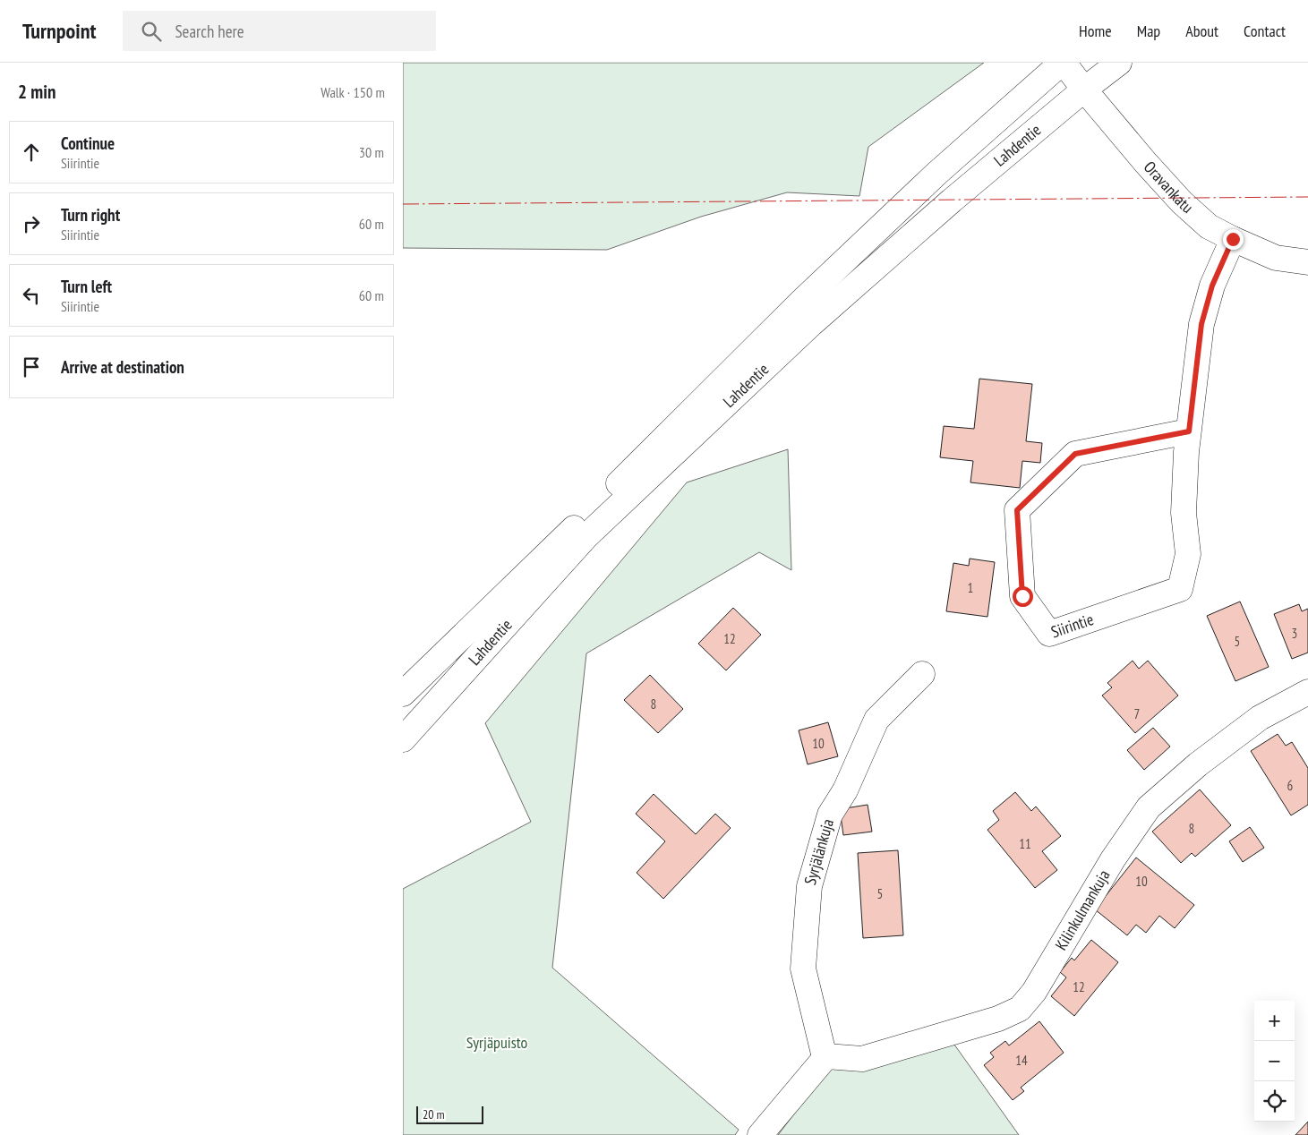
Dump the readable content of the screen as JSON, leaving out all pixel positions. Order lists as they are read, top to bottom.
{
  "streets": {
    "street": [
      "Lahdentie",
      "Oravankatu",
      "Siirintie",
      "Syrjälänkuja",
      "Kilinkulmankuja"
    ]
  },
  "crossings": [
    ["Lahdentie", "Oravankatu"],
    ["Oravankatu", "Siirintie"],
    ["Syrjälänkuja", "Kilinkulmankuja"]
  ],
  "parks": ["Syrjäpuisto"],
  "house_numbers": [
    "1",
    "3",
    "12",
    "5",
    "8",
    "7",
    "10",
    "6",
    "8",
    "11",
    "10",
    "5",
    "12",
    "14"
  ],
  "scale_bar": "20 m",
  "page": {
    "header": "Turnpoint",
    "search": "Search here",
    "nav": [
      "Home",
      "Map",
      "About",
      "Contact"
    ],
    "heading": ["2 min", "Walk · 150 m"],
    "list": [
      ["Continue", "Siirintie", "30 m"],
      ["Turn right", "Siirintie", "60 m"],
      ["Turn left", "Siirintie", "60 m"],
      "Arrive at destination"
    ],
    "map_buttons": ["+", "−"],
    "scale": "20 m"
  }
}
